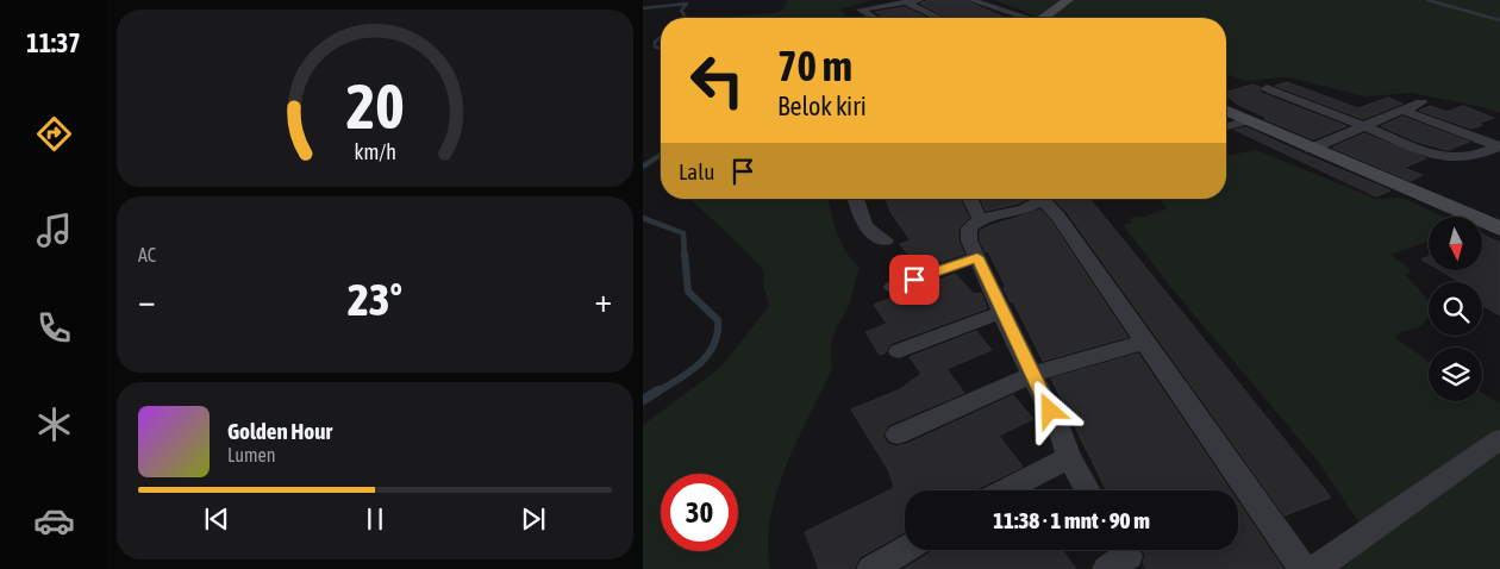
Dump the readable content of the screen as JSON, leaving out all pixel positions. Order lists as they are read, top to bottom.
{
  "north": "bottom",
  "page": {
    "tabs": "11:37",
    "turn": ["70 m", "Belok kiri"],
    "then": "Lalu",
    "tile": "AC",
    "heat": ["−", "23°", "+"],
    "song": ["Golden Hour", "Lumen"],
    "limit": "30",
    "trip": "11:38 · 1 mnt · 90 m",
    "gauge": ["20", "km/h"]
  }
}
